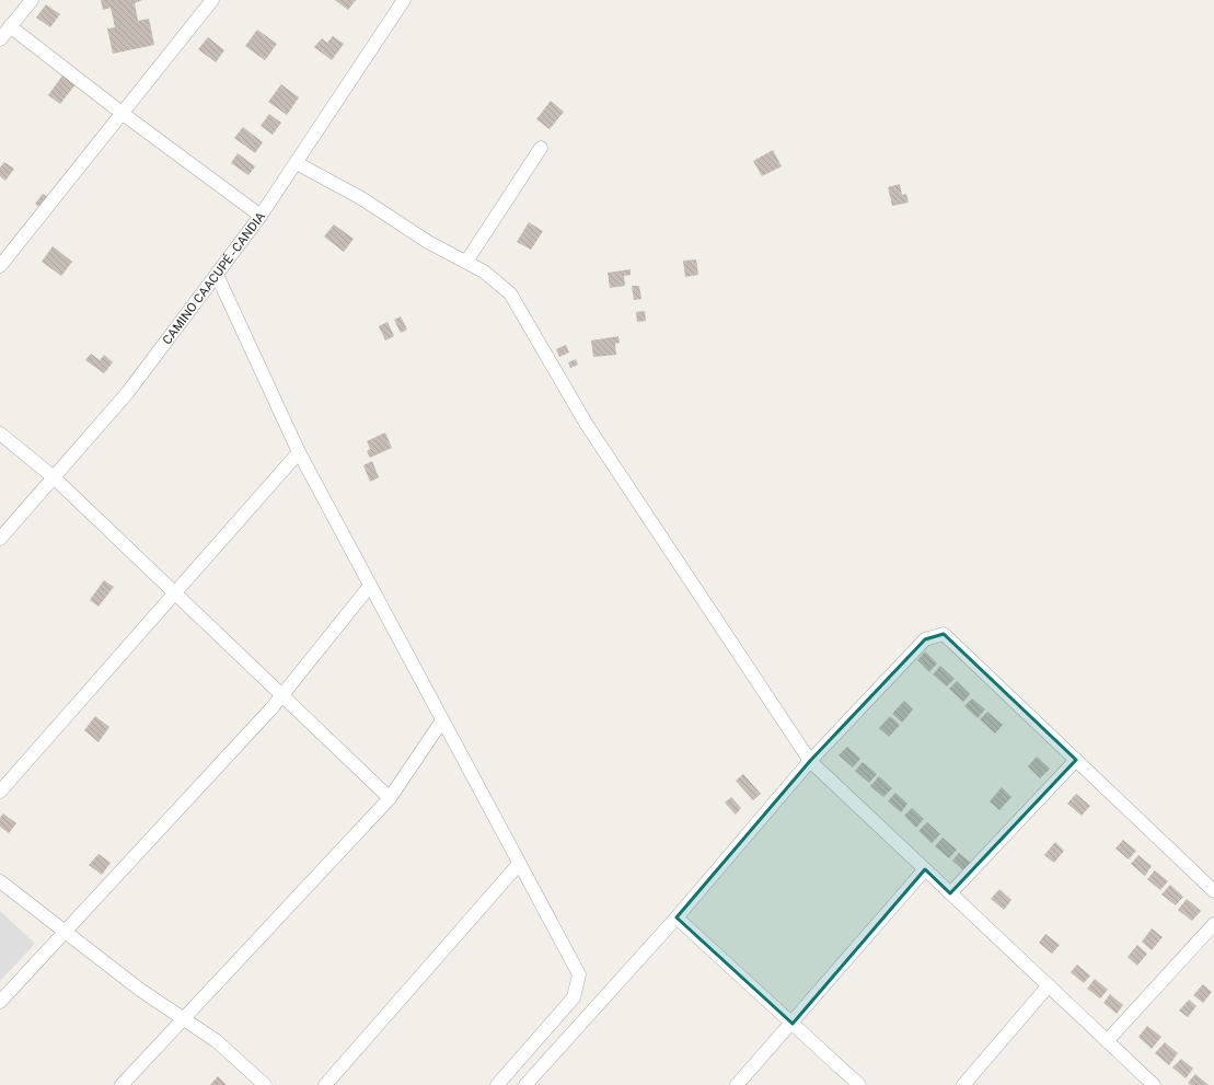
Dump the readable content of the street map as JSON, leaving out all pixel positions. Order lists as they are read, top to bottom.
{
  "streets": {
    "street": ["CAMINO CAACUPÉ - CANDIA"]
  }
}
